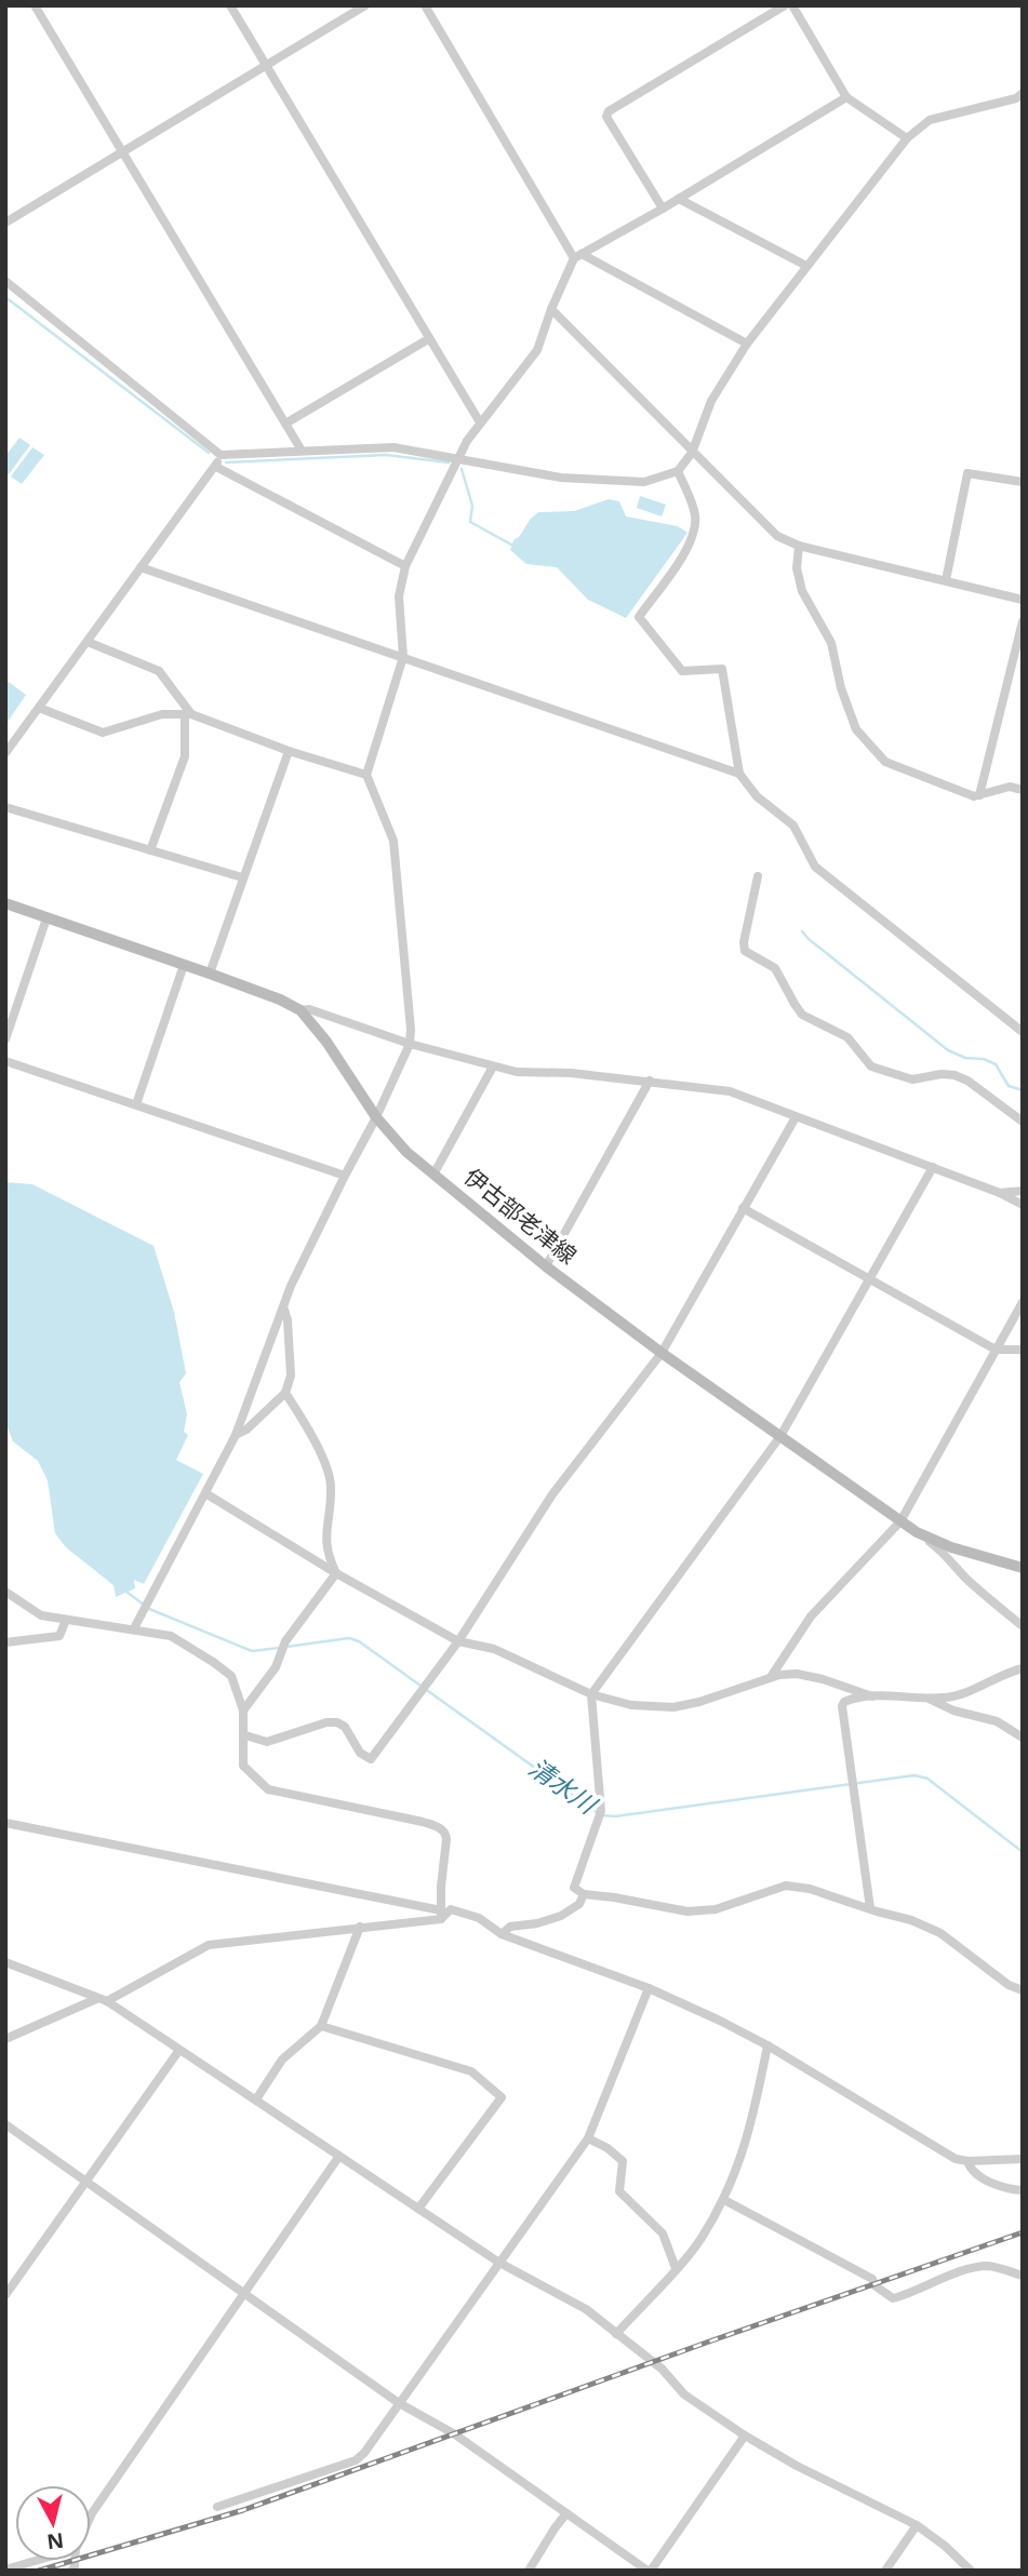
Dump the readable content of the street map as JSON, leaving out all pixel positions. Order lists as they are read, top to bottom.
{
  "streets": {
    "main road": ["伊古部老津線"]
  },
  "water": ["清水川"],
  "north": "bottom"
}
